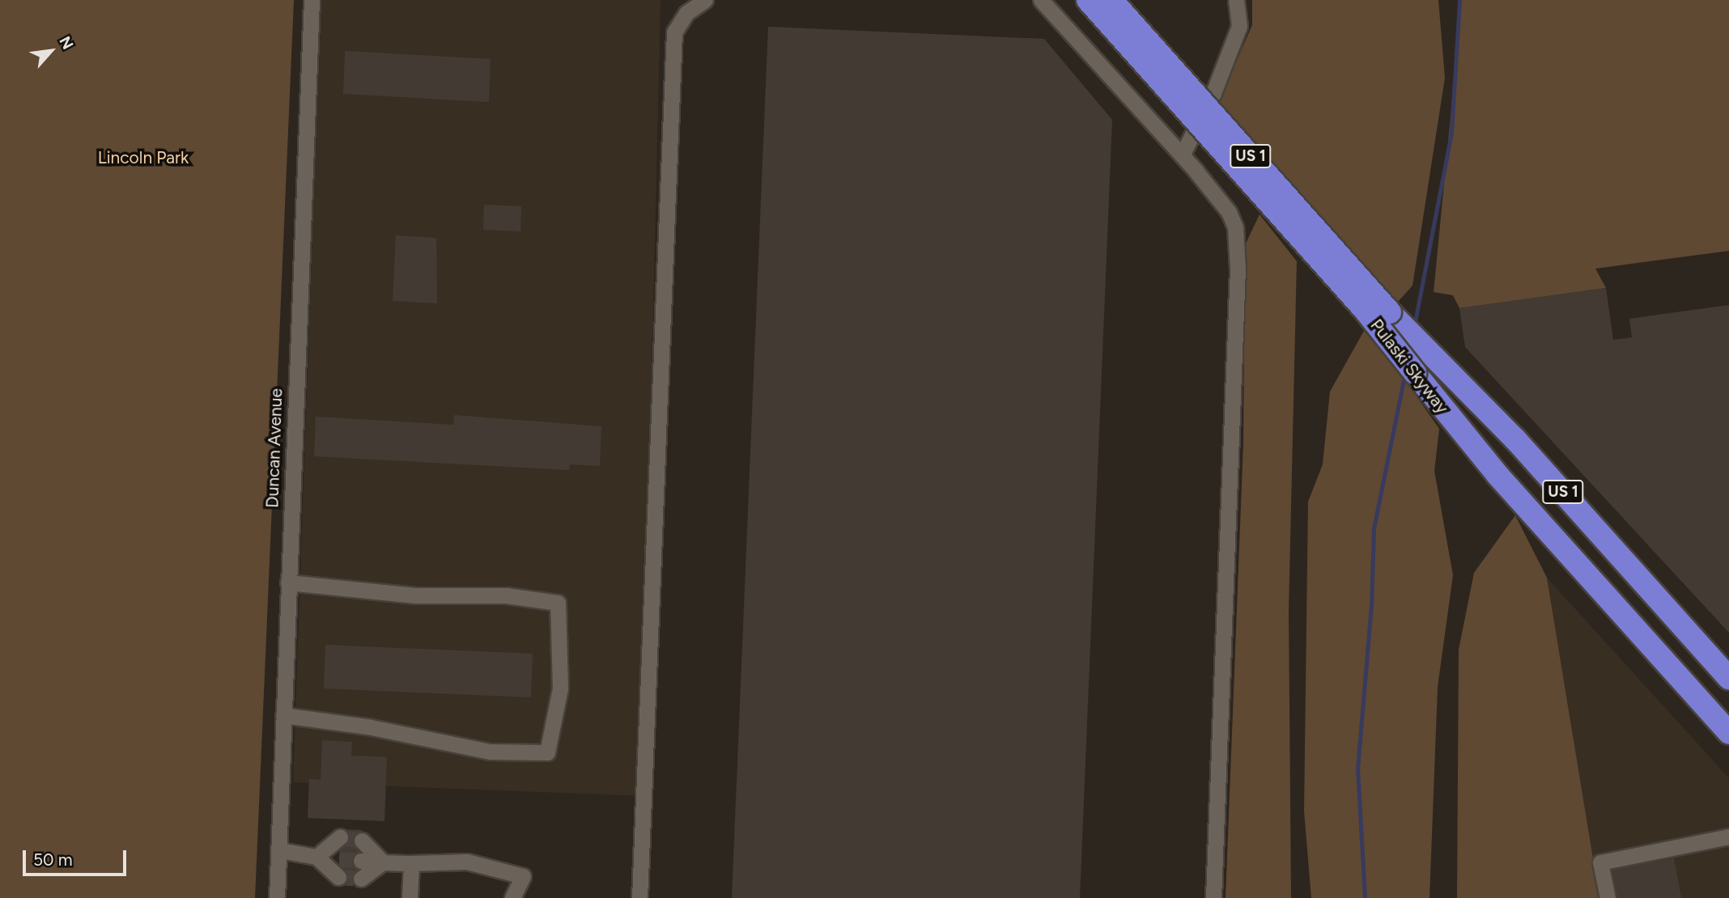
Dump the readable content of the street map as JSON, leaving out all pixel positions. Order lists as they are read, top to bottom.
{
  "streets": {
    "highway": ["US 1", "Pulaski Skyway"],
    "street": ["Duncan Avenue"]
  },
  "parks": ["Lincoln Park"],
  "scale_bar": "50 m",
  "north": "top right"
}
